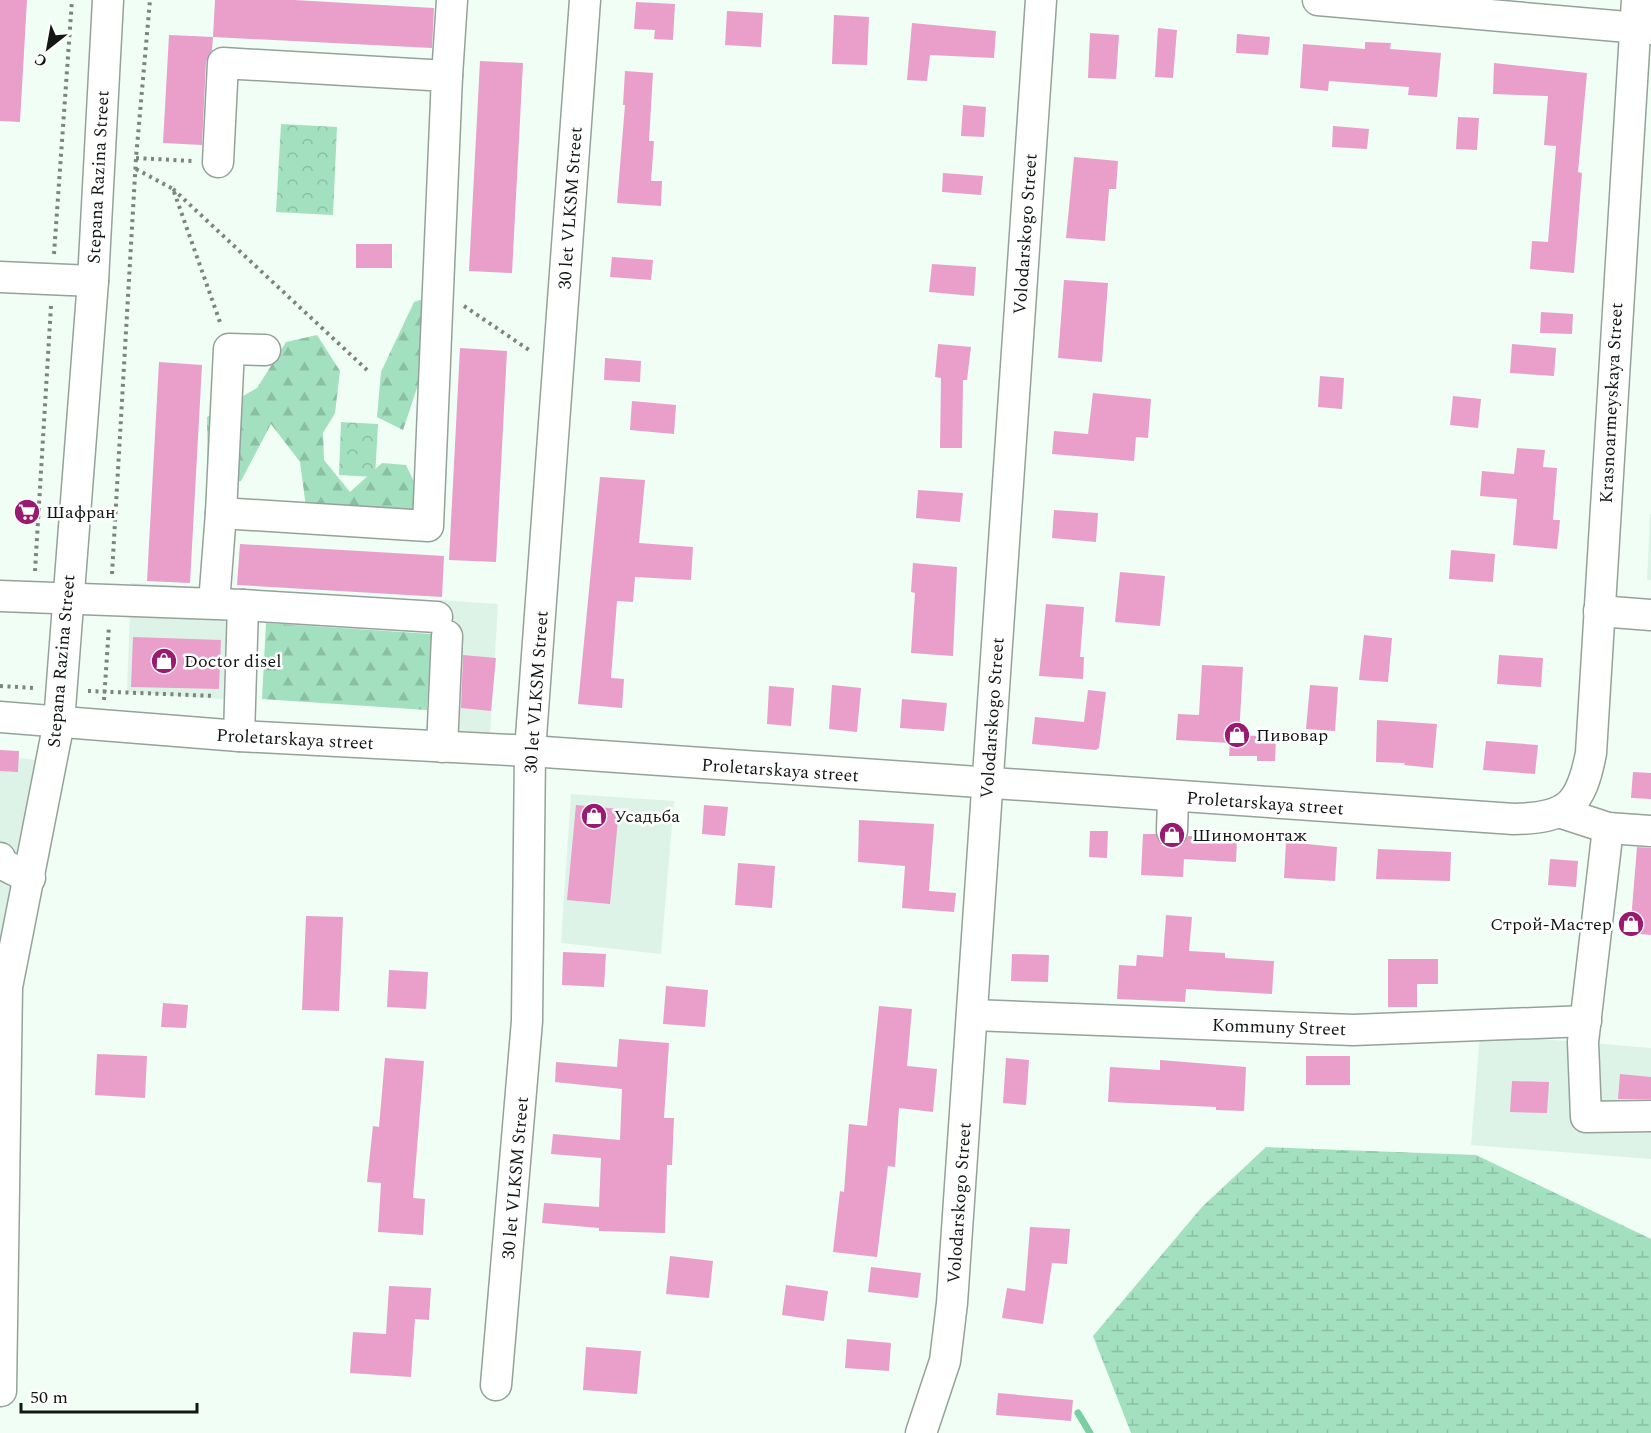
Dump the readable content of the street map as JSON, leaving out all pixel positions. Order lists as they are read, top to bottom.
{
  "streets": {
    "street": [
      "Stepana Razina Street",
      "30 let VLKSM Street",
      "Volodarskogo Street",
      "Krasnoarmeyskaya Street",
      "Proletarskaya street",
      "Kommuny Street"
    ]
  },
  "crossings": [
    ["Stepana Razina Street", "Proletarskaya street"],
    ["30 let VLKSM Street", "Proletarskaya street"],
    ["Volodarskogo Street", "Proletarskaya street"],
    ["Volodarskogo Street", "Kommuny Street"],
    ["Krasnoarmeyskaya Street", "Proletarskaya street"]
  ],
  "places": {
    "supermarket": ["Шафран"],
    "shop": [
      "Doctor disel",
      "Пивовар",
      "Усадьба",
      "Шиномонтаж",
      "Строй-Мастер"
    ]
  },
  "scale_bar": "50 m",
  "north": "bottom left"
}
